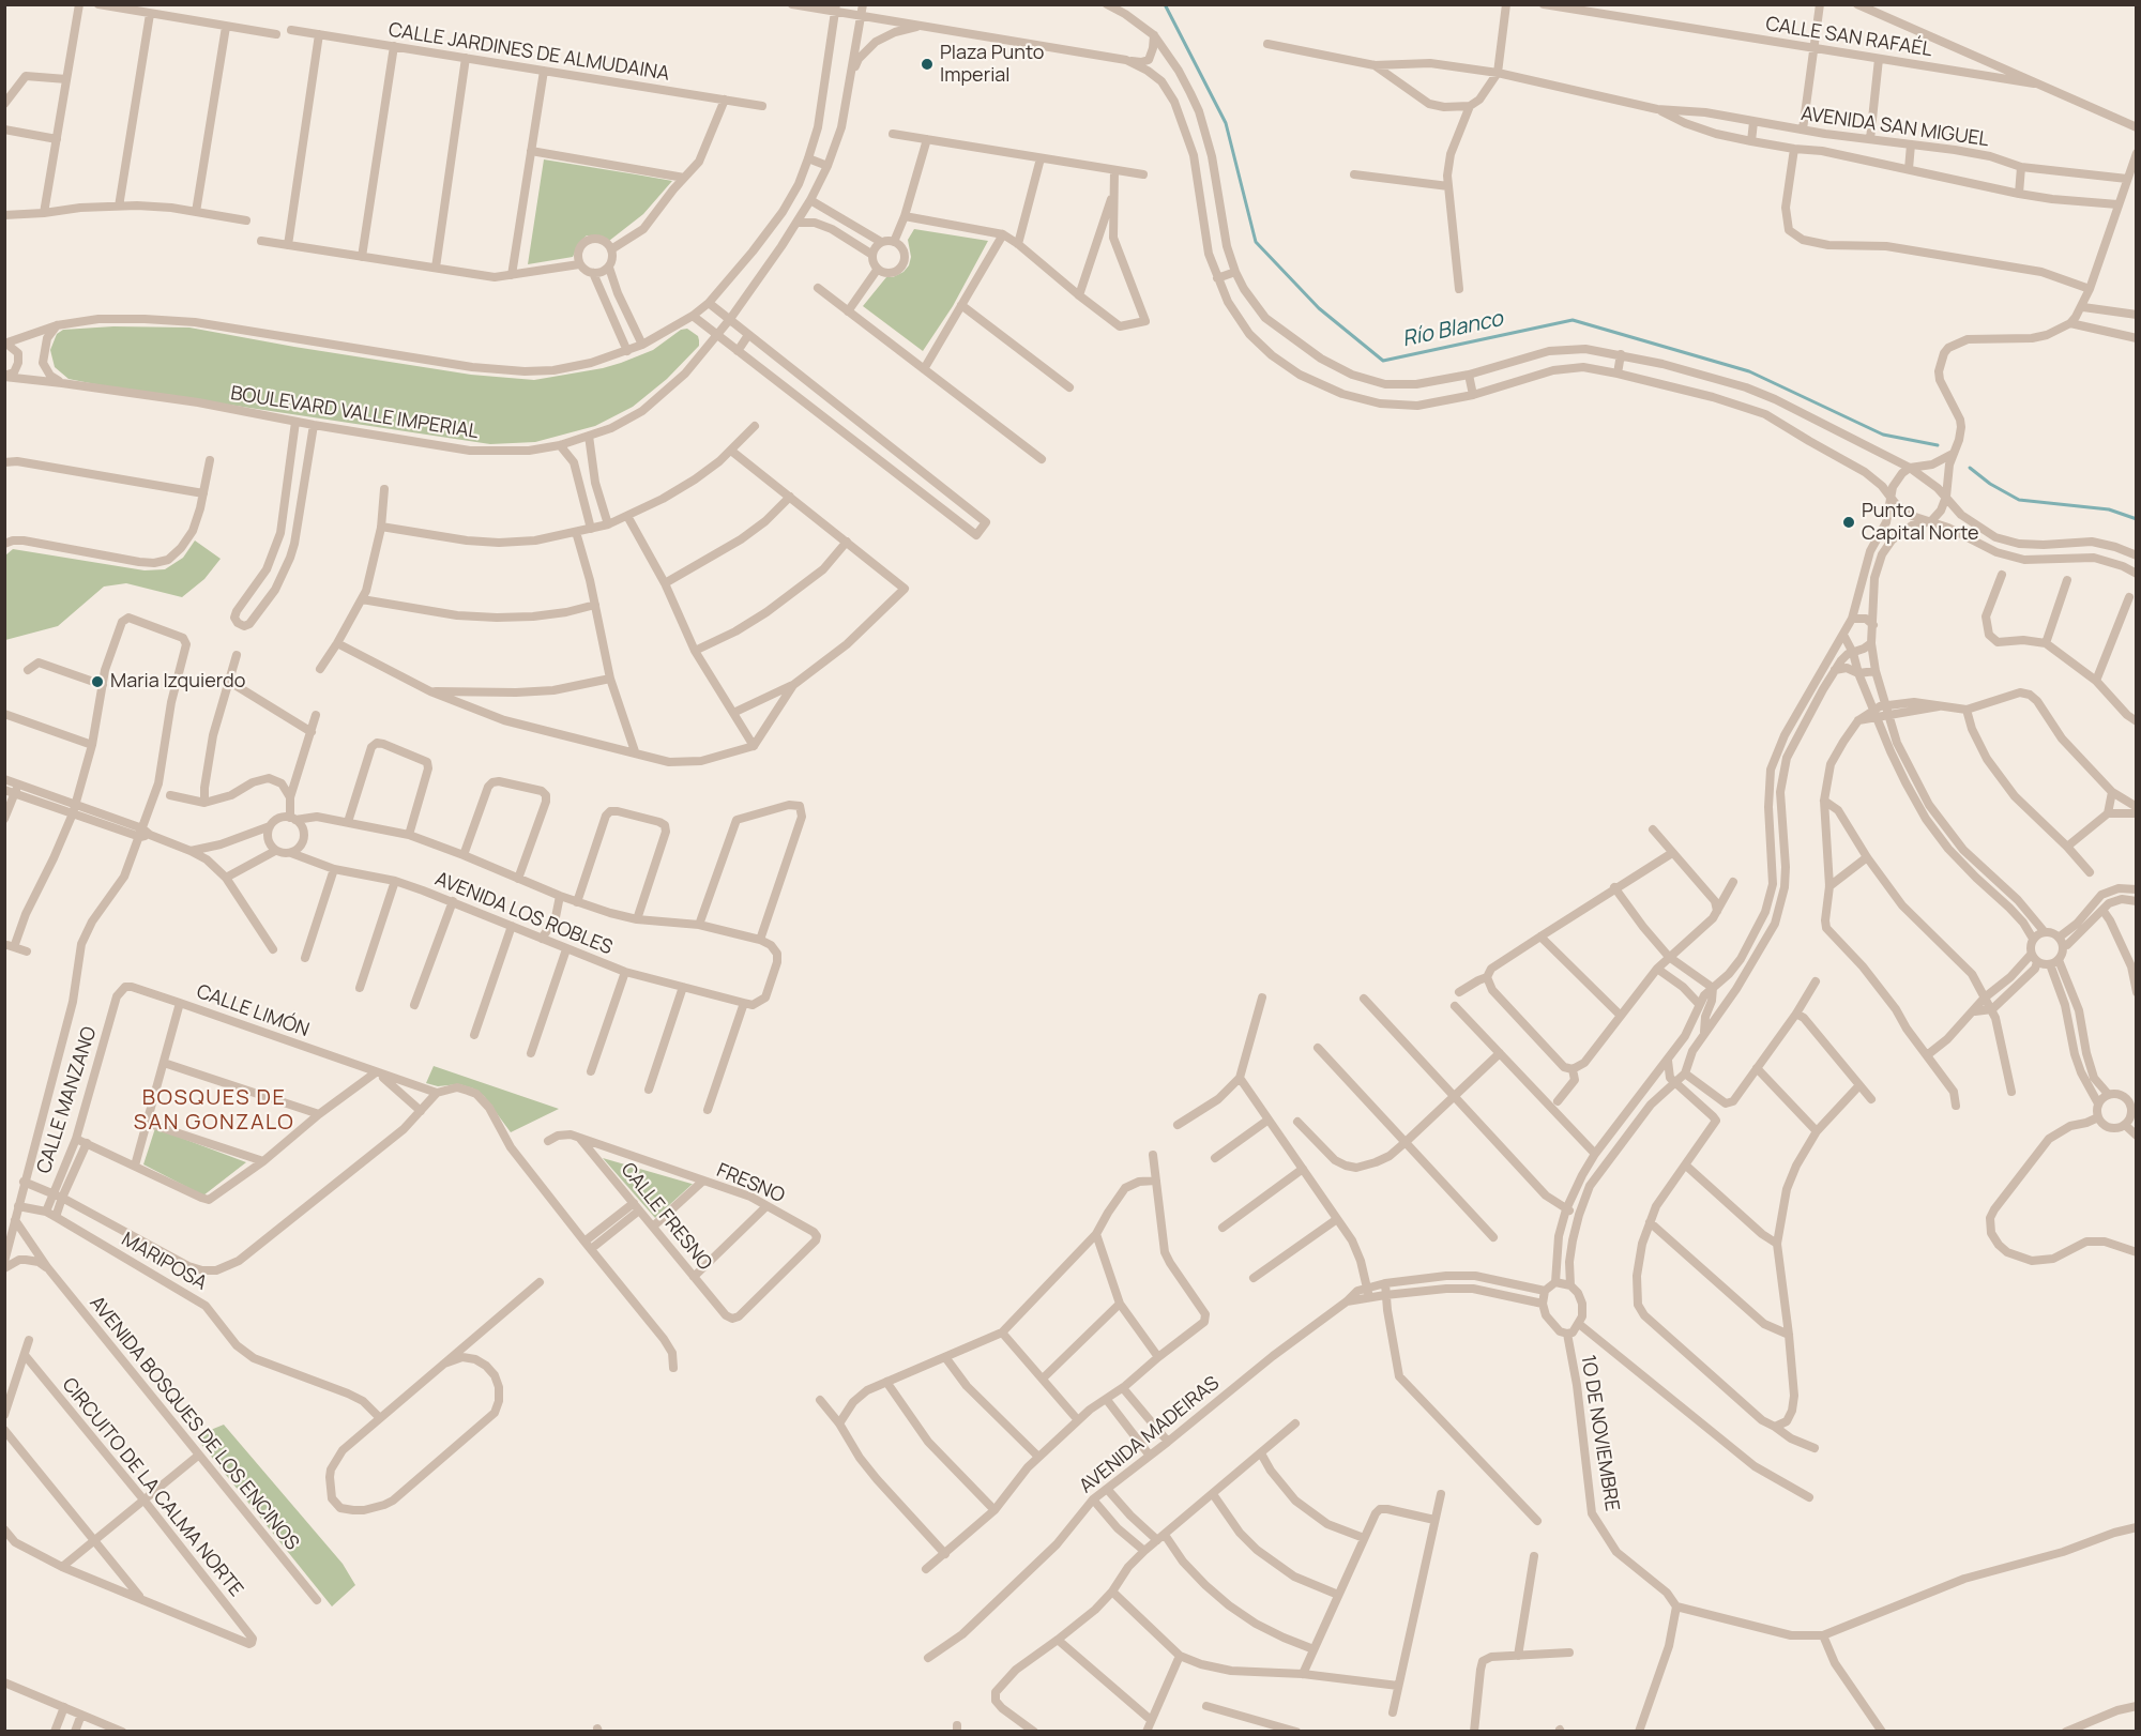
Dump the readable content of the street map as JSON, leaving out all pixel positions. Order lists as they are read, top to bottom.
{
  "streets": {
    "street": [
      "CALLE SAN RAFAÉL",
      "CALLE JARDINES DE ALMUDAINA",
      "AVENIDA SAN MIGUEL",
      "BOULEVARD VALLE IMPERIAL",
      "AVENIDA LOS ROBLES",
      "CALLE LIMÓN",
      "CALLE MANZANO",
      "FRESNO",
      "CALLE FRESNO",
      "MARIPOSA",
      "AVENIDA BOSQUES DE LOS ENCINOS",
      "1O DE NOVIEMBRE",
      "AVENIDA MADEIRAS",
      "CIRCUITO DE LA CALMA NORTE"
    ]
  },
  "crossings": [
    ["CALLE LIMÓN", "CALLE MANZANO"],
    ["CALLE MANZANO", "MARIPOSA"],
    ["FRESNO", "CALLE FRESNO"],
    ["1O DE NOVIEMBRE", "AVENIDA MADEIRAS"]
  ],
  "districts": ["BOSQUES DE SAN GONZALO"],
  "water": ["Río Blanco"],
  "places": ["Plaza Punto Imperial", "Punto Capital Norte", "Maria Izquierdo"]
}
